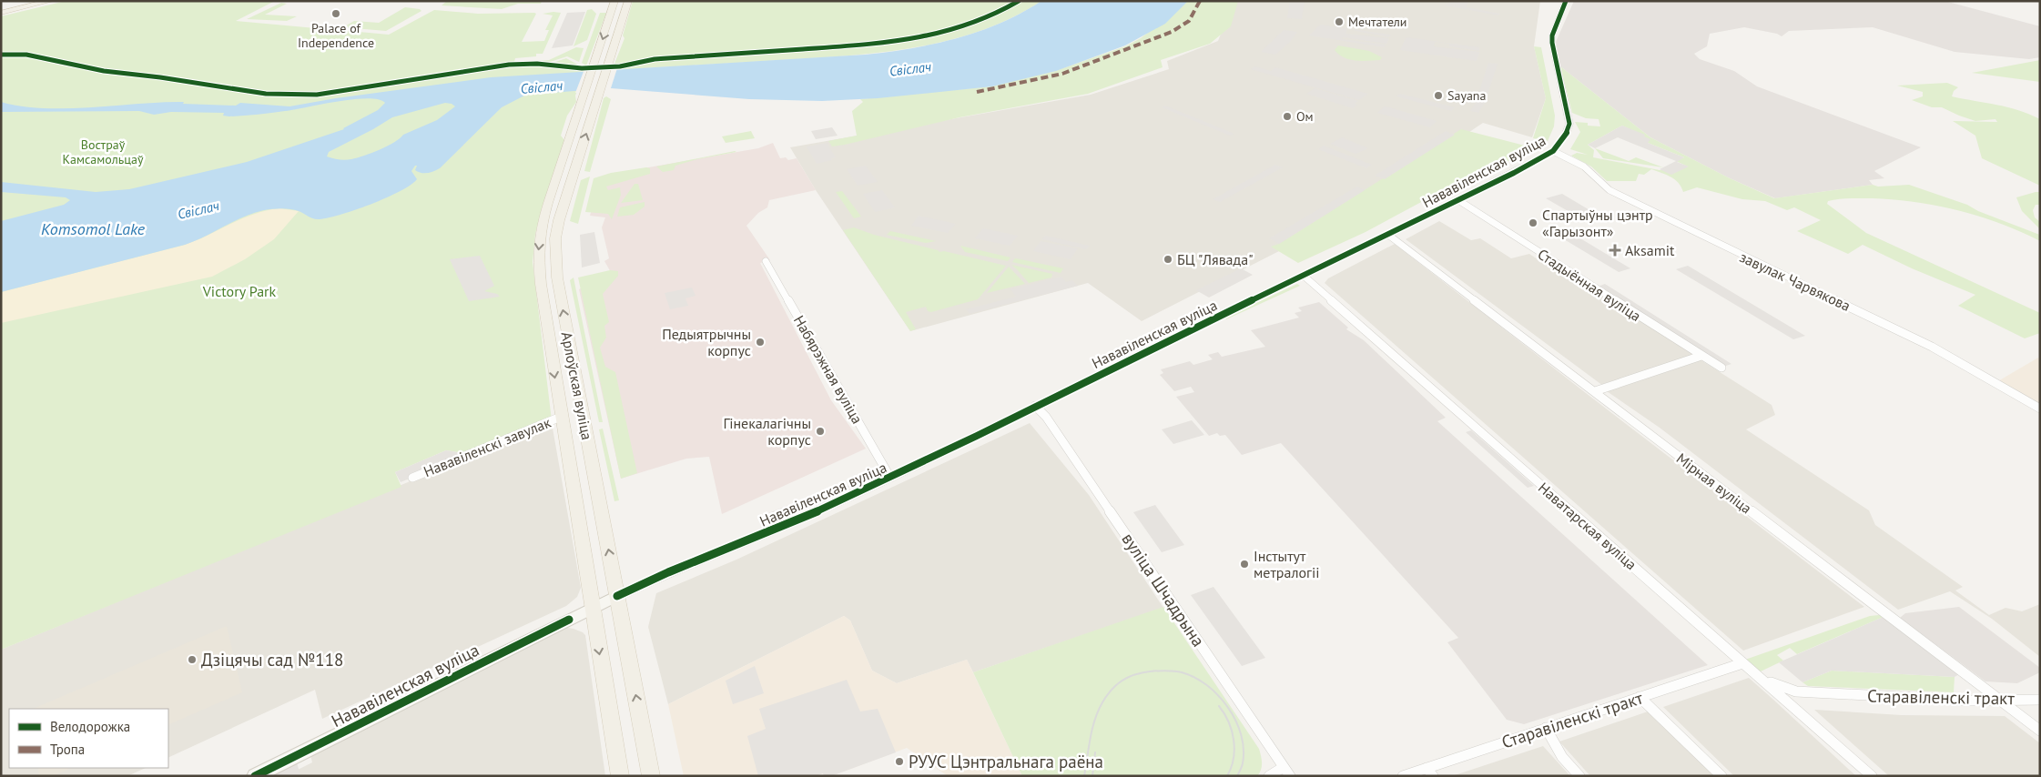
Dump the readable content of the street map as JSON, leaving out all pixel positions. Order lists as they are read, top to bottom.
{
  "streets": {
    "main road": ["Нававіленская вуліца", "Арлоўская вуліца"],
    "street": [
      "завулак Чарвякова",
      "Стадыённая вуліца",
      "Набярэжная вуліца",
      "Нававіленскі завулак",
      "Мірная вуліца",
      "Наватарская вуліца",
      "вуліца Шчадрына",
      "Старавіленскі тракт"
    ]
  },
  "crossings": [
    ["Нававіленская вуліца", "завулак Чарвякова"],
    ["Нававіленская вуліца", "Стадыённая вуліца"],
    ["Нававіленская вуліца", "Набярэжная вуліца"],
    ["Нававіленская вуліца", "Арлоўская вуліца"],
    ["Нававіленская вуліца", "Мірная вуліца"],
    ["Нававіленская вуліца", "Наватарская вуліца"],
    ["Нававіленская вуліца", "вуліца Шчадрына"],
    ["Арлоўская вуліца", "Нававіленскі завулак"],
    ["Мірная вуліца", "Старавіленскі тракт"],
    ["Наватарская вуліца", "Старавіленскі тракт"]
  ],
  "water": ["Свіслач", "Komsomol Lake"],
  "parks": ["Востраў Камсамольцаў", "Victory Park"],
  "places": {
    "other": [
      "Palace of Independence",
      "Мечтатели",
      "Sayana",
      "Ом",
      "Спартыўны цэнтр «Гарызонт»",
      "БЦ \"Лявада\"",
      "Педыятрычны корпус",
      "Гінекалагічны корпус",
      "Інстытут метралогіі",
      "Дзіцячы сад №118",
      "РУУС Цэнтральнага раёна"
    ],
    "health": ["Aksamit"]
  },
  "legend": ["Велодорожка", "Тропа"]
}
